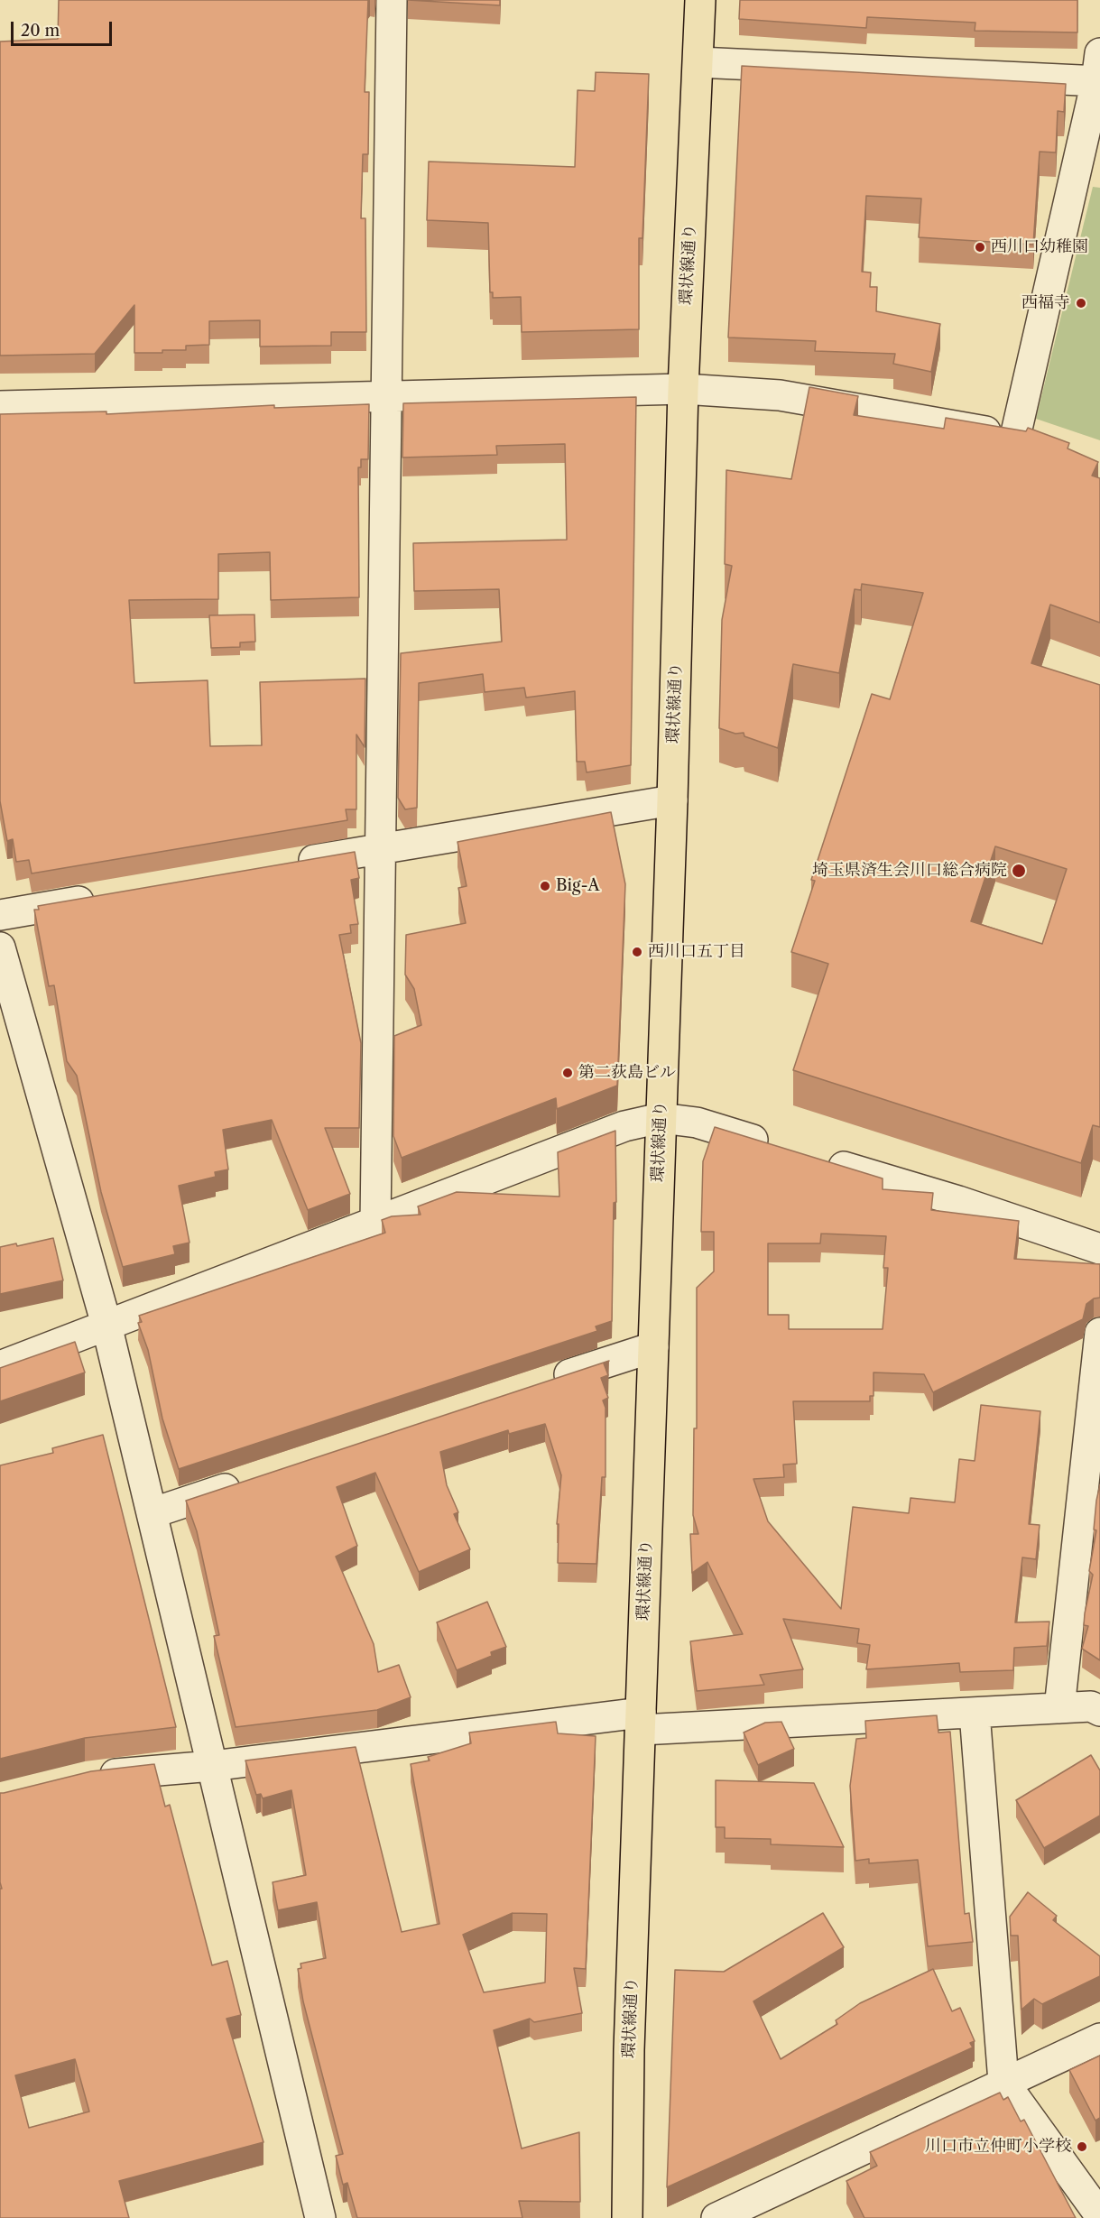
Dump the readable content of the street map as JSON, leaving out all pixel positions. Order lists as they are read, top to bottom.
{
  "streets": {
    "main road": ["環状線通り"]
  },
  "places": [
    "西川口幼稚園",
    "西福寺",
    "埼玉県済生会川口総合病院",
    "Big-A",
    "西川口五丁目",
    "第二荻島ビル",
    "川口市立仲町小学校"
  ],
  "scale_bar": "20 m"
}
